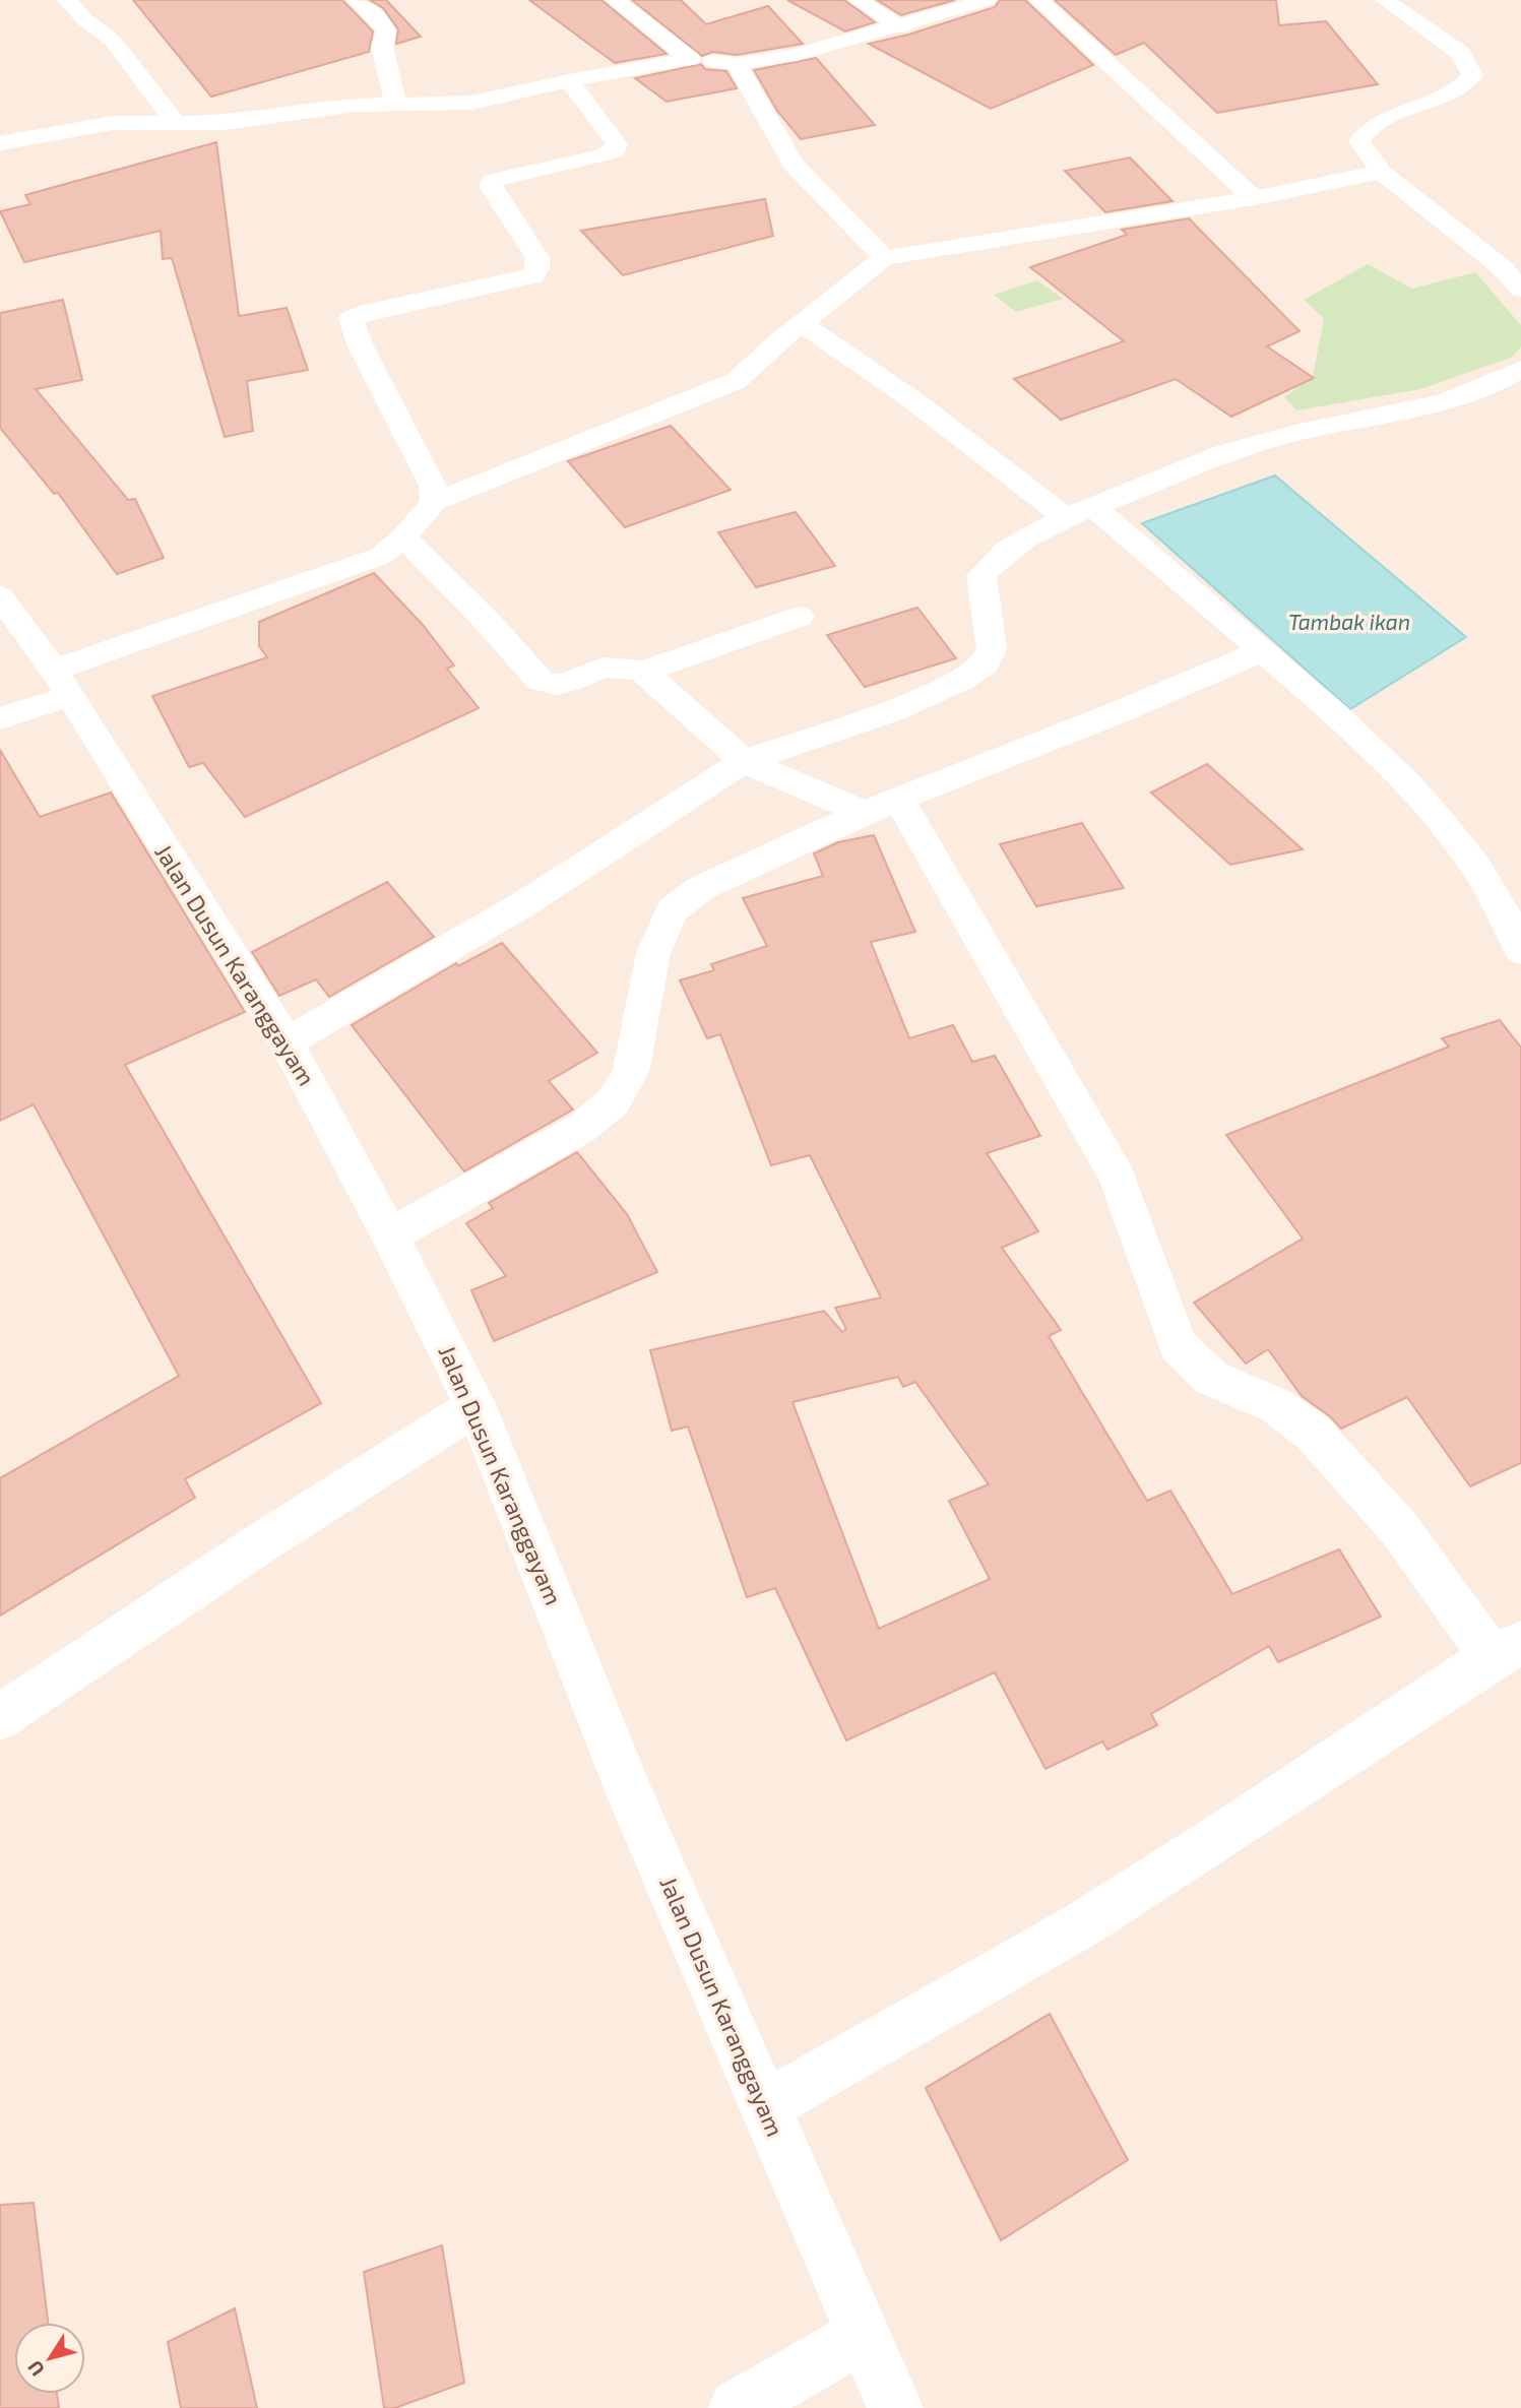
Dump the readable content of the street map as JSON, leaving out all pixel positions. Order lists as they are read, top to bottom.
{
  "streets": {
    "street": ["Jalan Dusun Karanggayam"]
  },
  "water": ["Tambak ikan"],
  "north": "bottom left"
}
